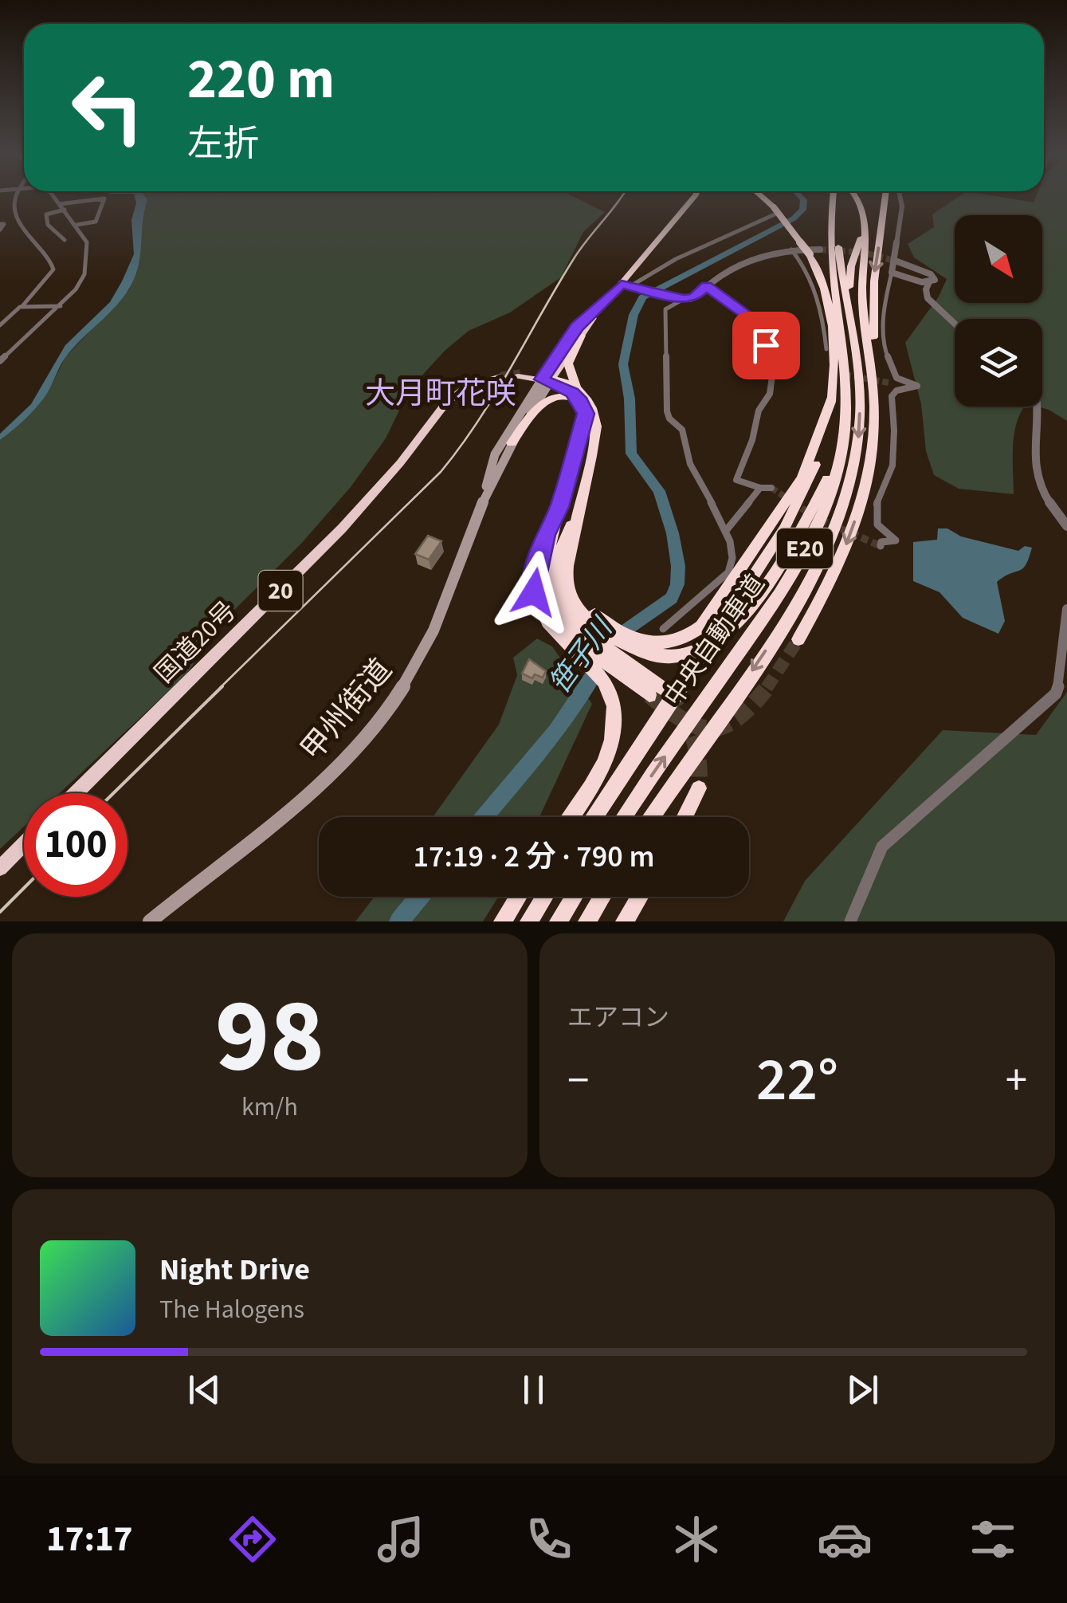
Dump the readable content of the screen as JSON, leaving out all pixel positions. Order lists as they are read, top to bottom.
{
  "streets": {
    "highway": [
      "E20",
      "20",
      "中央自動車道",
      "国道20号",
      "甲州街道"
    ]
  },
  "districts": ["大月町花咲"],
  "water": ["笹子川"],
  "north": "bottom right",
  "page": {
    "turn": ["220 m", "左折"],
    "limit": "100",
    "trip": "17:19 · 2 分 · 790 m",
    "tile": [
      ["98", "km/h"],
      "エアコン"
    ],
    "heat": ["−", "22°", "+"],
    "song": ["Night Drive", "The Halogens"],
    "tabs": "17:17"
  }
}
